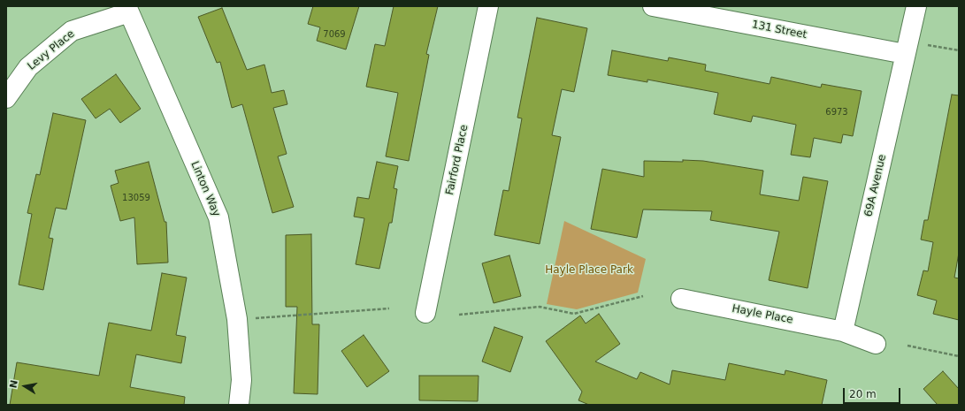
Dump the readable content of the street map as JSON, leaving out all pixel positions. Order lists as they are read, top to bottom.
{
  "streets": {
    "street": [
      "131 Street",
      "Levy Place",
      "Fairford Place",
      "69A Avenue",
      "Linton Way",
      "Hayle Place"
    ]
  },
  "crossings": [
    ["131 Street", "69A Avenue"],
    ["Levy Place", "Linton Way"],
    ["69A Avenue", "Hayle Place"]
  ],
  "parks": ["Hayle Place Park"],
  "house_numbers": ["7069", "6973", "13059"],
  "scale_bar": "20 m",
  "north": "left"
}
